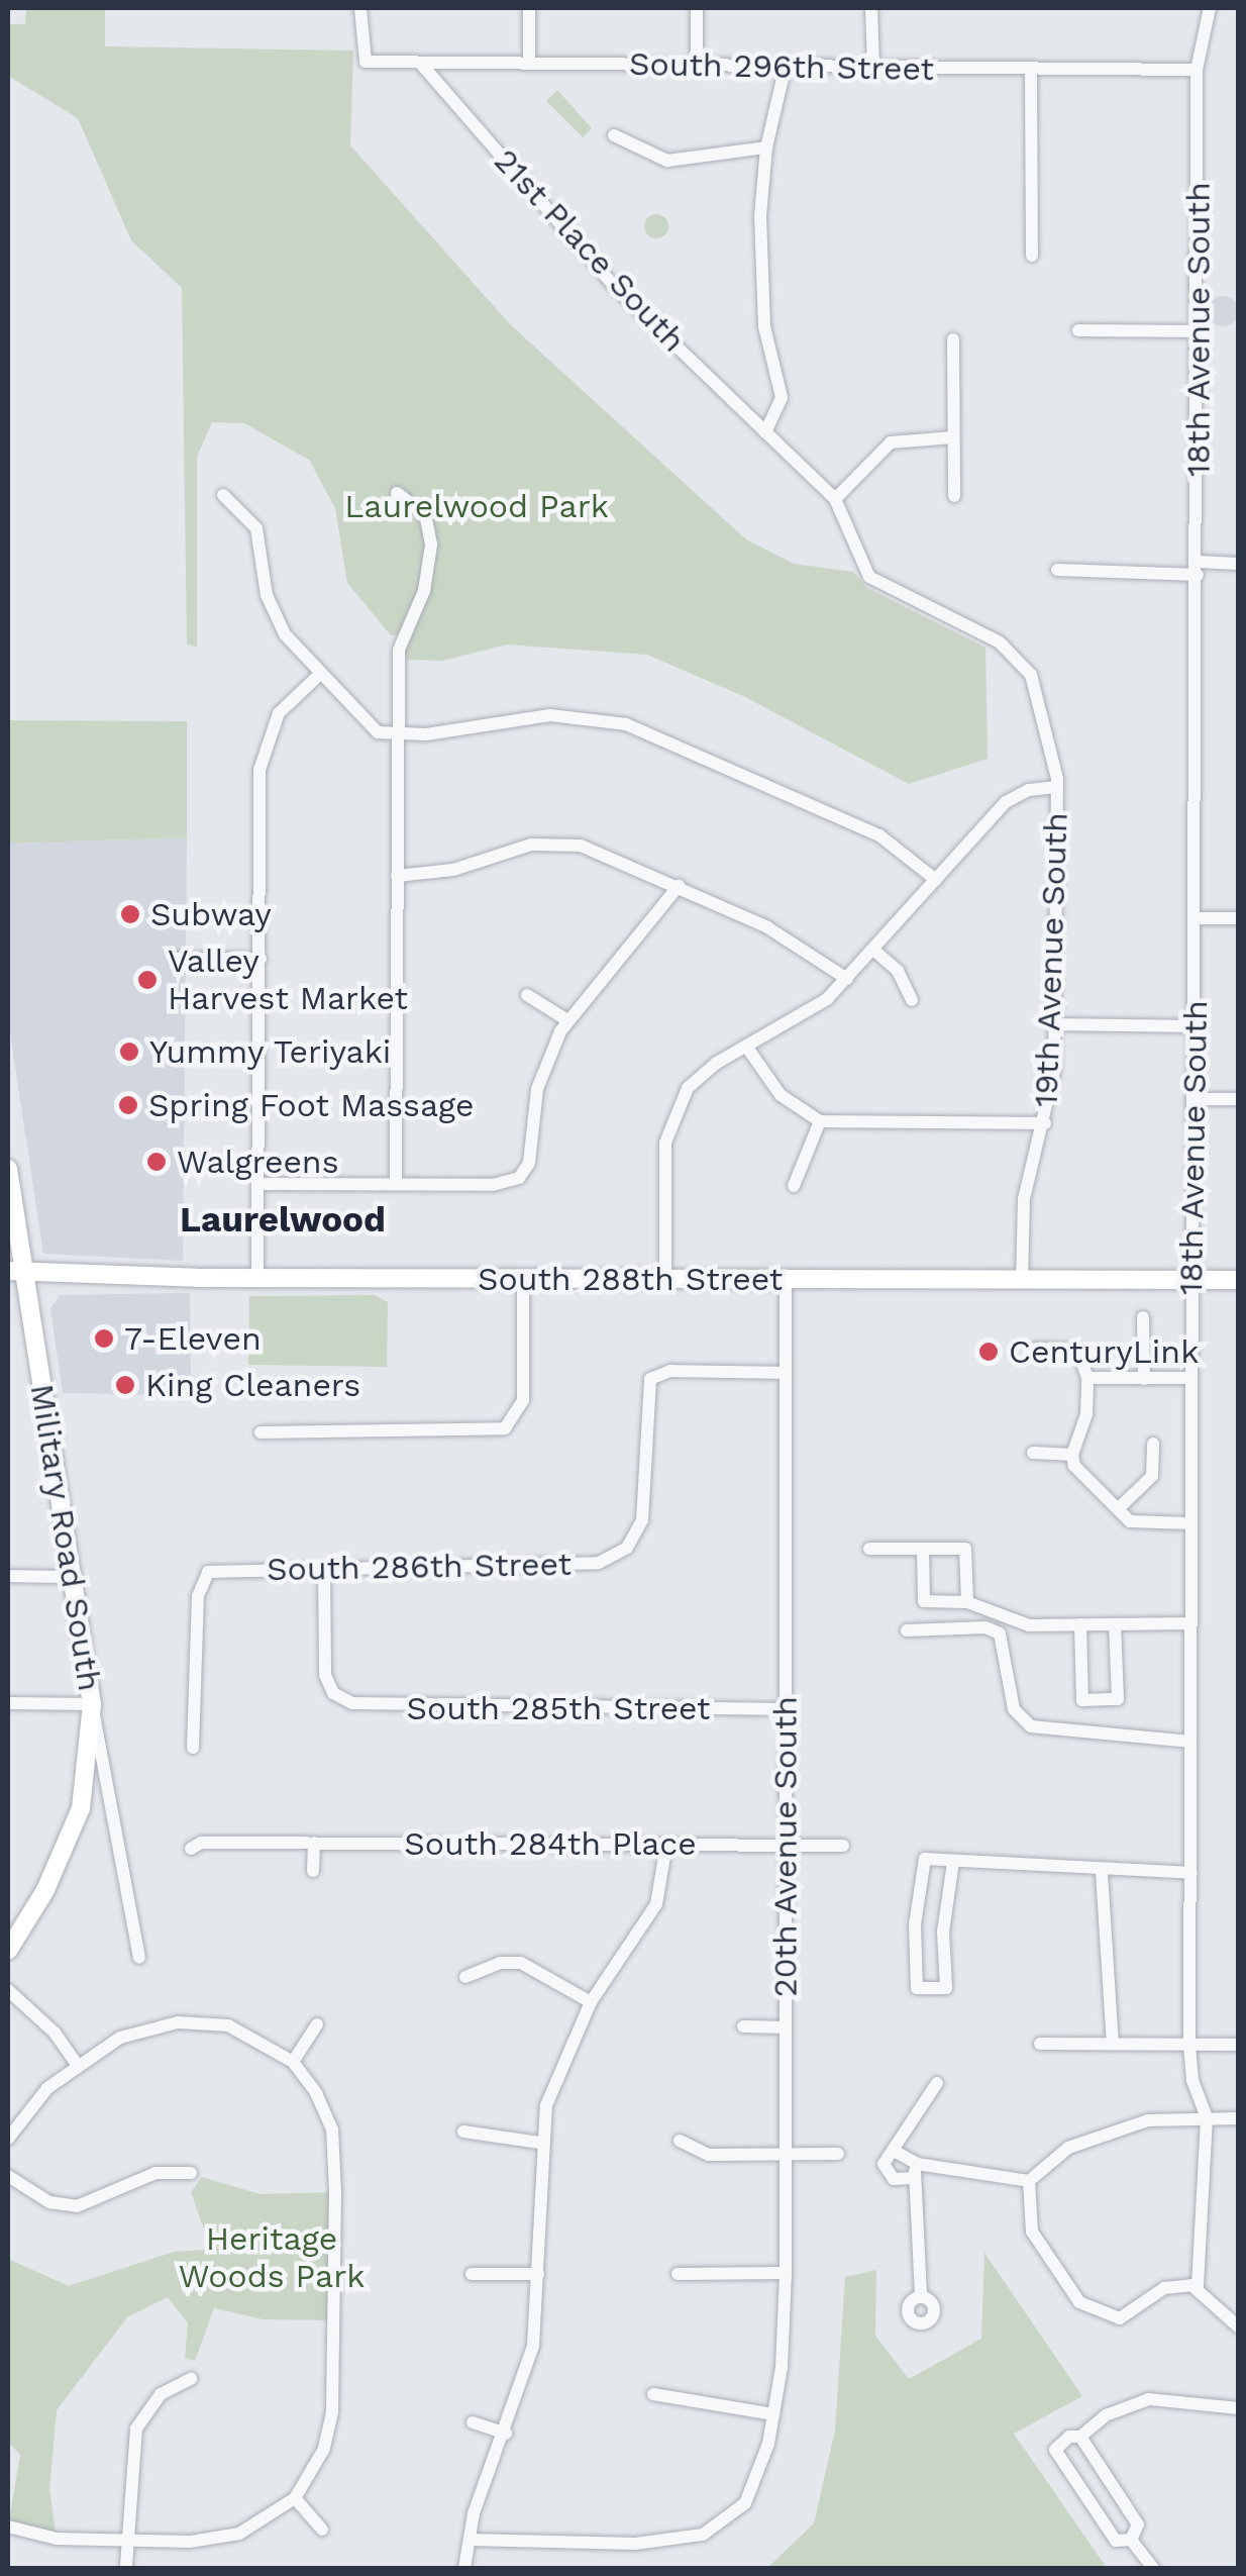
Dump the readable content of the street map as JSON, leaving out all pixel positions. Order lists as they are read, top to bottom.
{
  "streets": {
    "main road": ["South 288th Street", "Military Road South"],
    "street": [
      "South 296th Street",
      "21st Place South",
      "18th Avenue South",
      "19th Avenue South",
      "South 286th Street",
      "South 285th Street",
      "South 284th Place",
      "20th Avenue South"
    ]
  },
  "crossings": [
    ["South 296th Street", "21st Place South"],
    ["South 296th Street", "18th Avenue South"],
    ["21st Place South", "19th Avenue South"],
    ["18th Avenue South", "South 288th Street"],
    ["19th Avenue South", "South 288th Street"],
    ["South 288th Street", "Military Road South"],
    ["South 288th Street", "20th Avenue South"],
    ["South 286th Street", "South 285th Street"],
    ["South 286th Street", "20th Avenue South"],
    ["South 285th Street", "20th Avenue South"],
    ["South 284th Place", "20th Avenue South"]
  ],
  "districts": ["Laurelwood"],
  "parks": ["Laurelwood Park", "Heritage Woods Park"],
  "places": [
    "Subway",
    "Valley Harvest Market",
    "Yummy Teriyaki",
    "Spring Foot Massage",
    "Walgreens",
    "7-Eleven",
    "CenturyLink",
    "King Cleaners"
  ]
}
